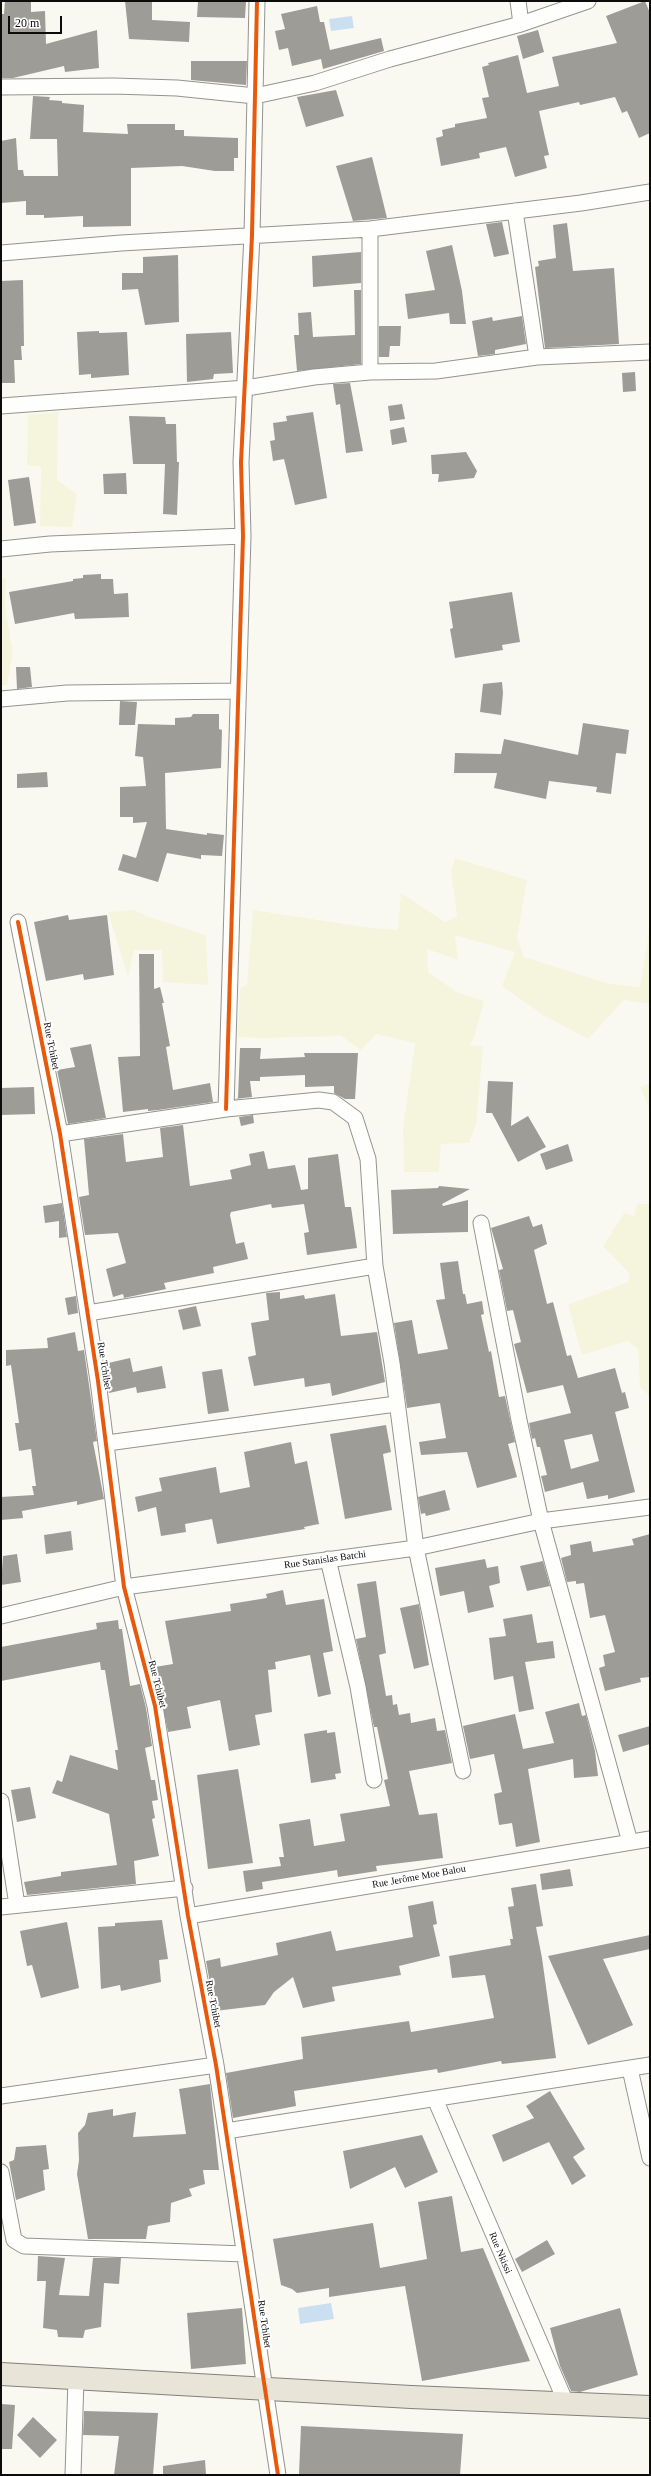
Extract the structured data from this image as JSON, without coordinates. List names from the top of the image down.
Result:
{
  "streets": {
    "street": [
      "Rue Tchibet",
      "Rue Stanislas Batchi",
      "Rue Jerôme Moe Balou",
      "Rue Nkissi"
    ]
  },
  "crossings": [
    ["Rue Tchibet", "Rue Stanislas Batchi"],
    ["Rue Tchibet", "Rue Jerôme Moe Balou"]
  ],
  "scale_bar": "20 m"
}
